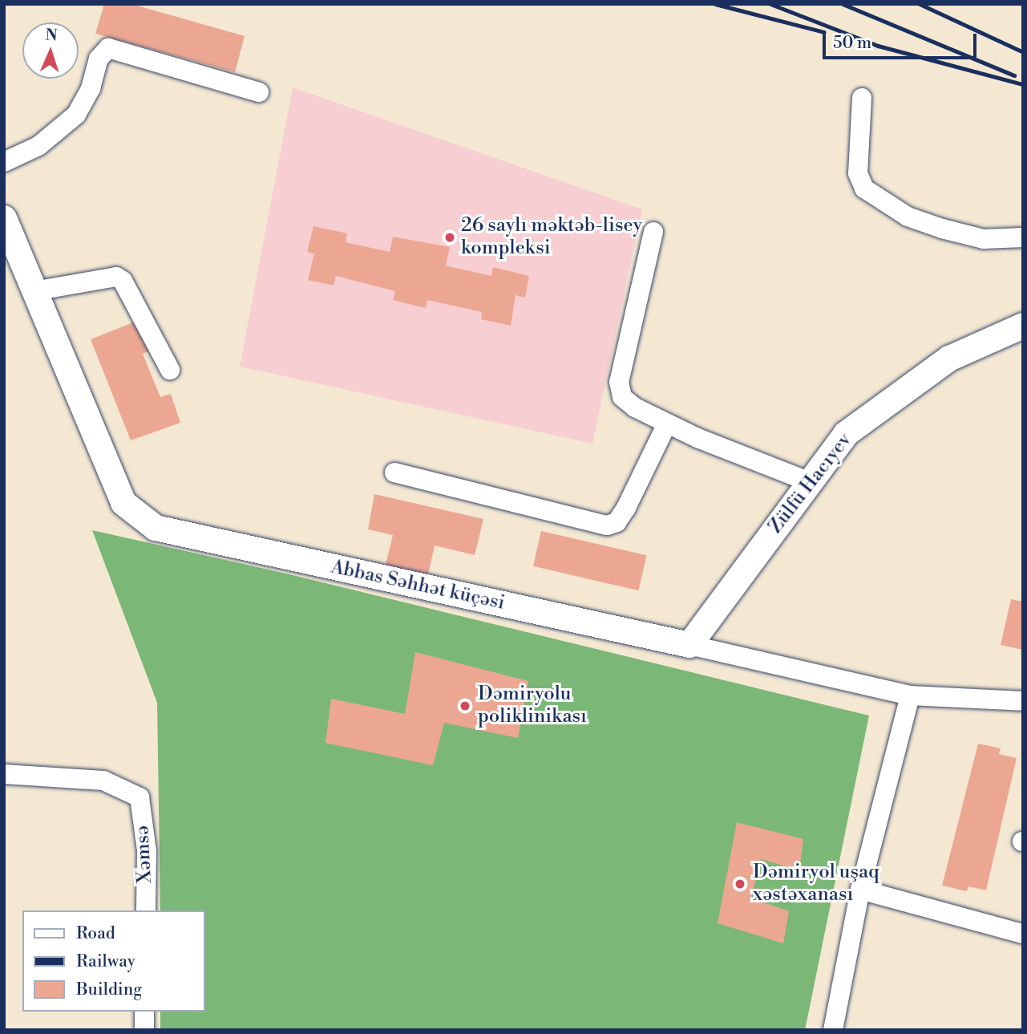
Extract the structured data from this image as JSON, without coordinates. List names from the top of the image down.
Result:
{
  "streets": {
    "main road": ["Zülfü Hacıyev", "Abbas Səhhət küçəsi"],
    "street": ["Xəmsə"]
  },
  "crossings": [
    ["Zülfü Hacıyev", "Abbas Səhhət küçəsi"]
  ],
  "places": ["26 saylı məktəb-lisey kompleksi", "Dəmiryolu poliklinikası", "Dəmiryol uşaq xəstəxanası"],
  "legend": ["Road", "Railway", "Building"],
  "scale_bar": "50 m",
  "north": "top"
}
